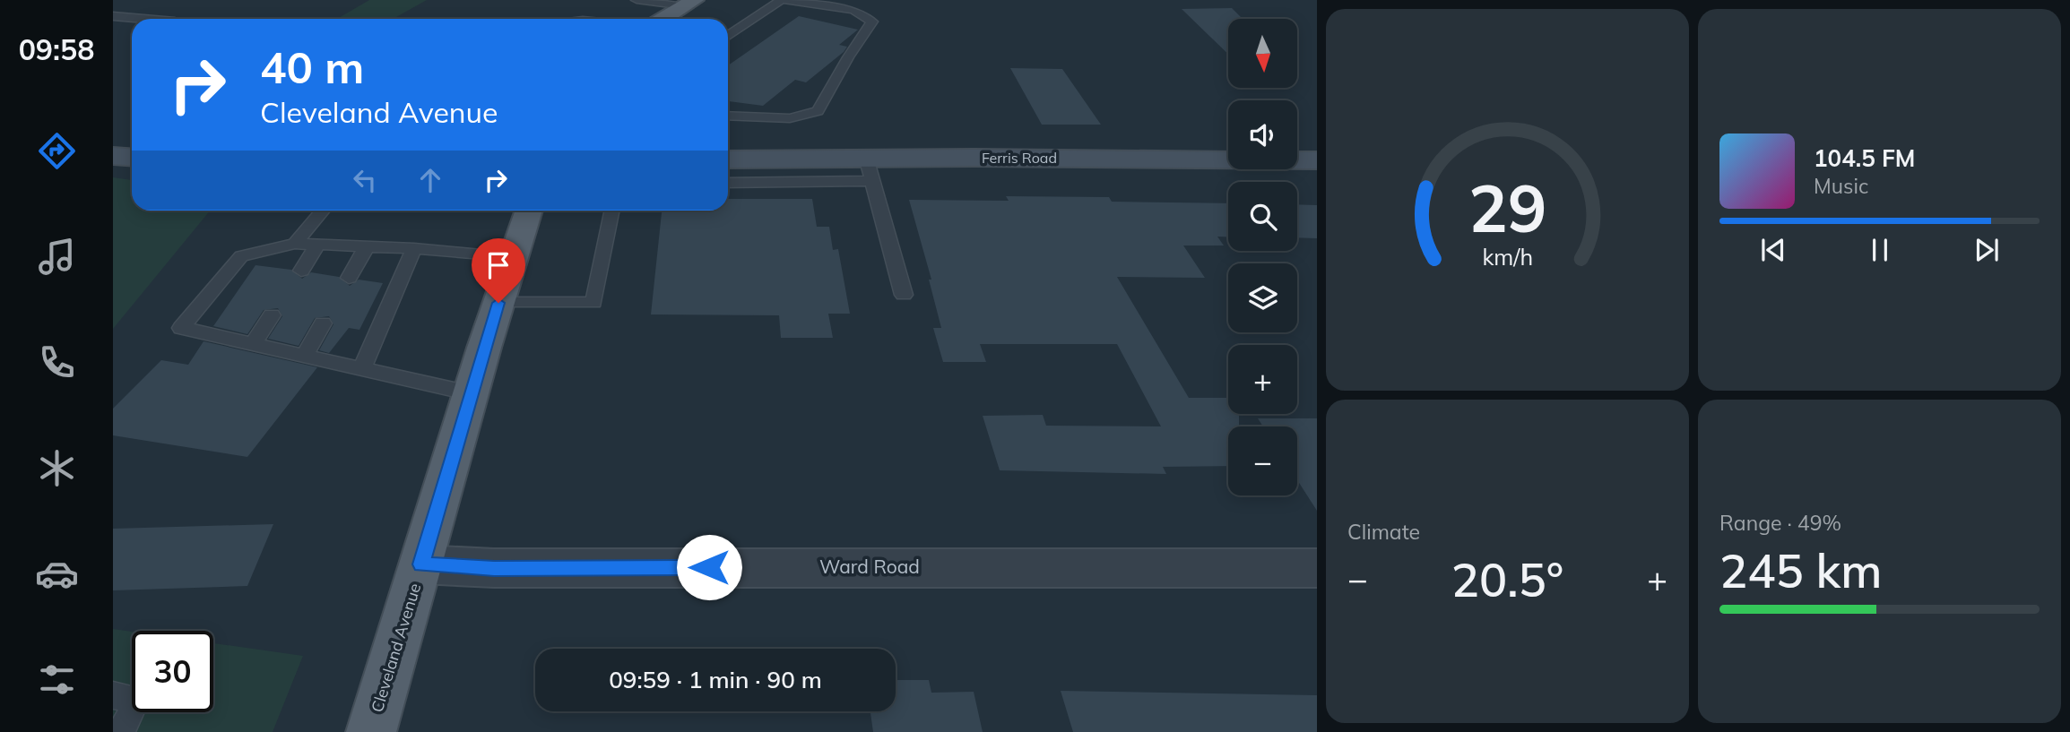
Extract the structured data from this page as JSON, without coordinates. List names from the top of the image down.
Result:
{
  "streets": {
    "main road": ["Ferris Road", "Cleveland Avenue"],
    "street": ["Ward Road"]
  },
  "crossings": [
    ["Ward Road", "Cleveland Avenue"]
  ],
  "north": "bottom",
  "page": {
    "tabs": "09:58",
    "map_buttons": ["+", "−"],
    "turn": ["40 m", "Cleveland Avenue"],
    "song": ["104.5 FM", "Music"],
    "tile": [
      "Climate",
      ["Range · 49%", "245 km"]
    ],
    "heat": ["−", "20.5°", "+"],
    "limit": "30",
    "trip": "09:59 · 1 min · 90 m",
    "gauge": ["29", "km/h"]
  }
}
